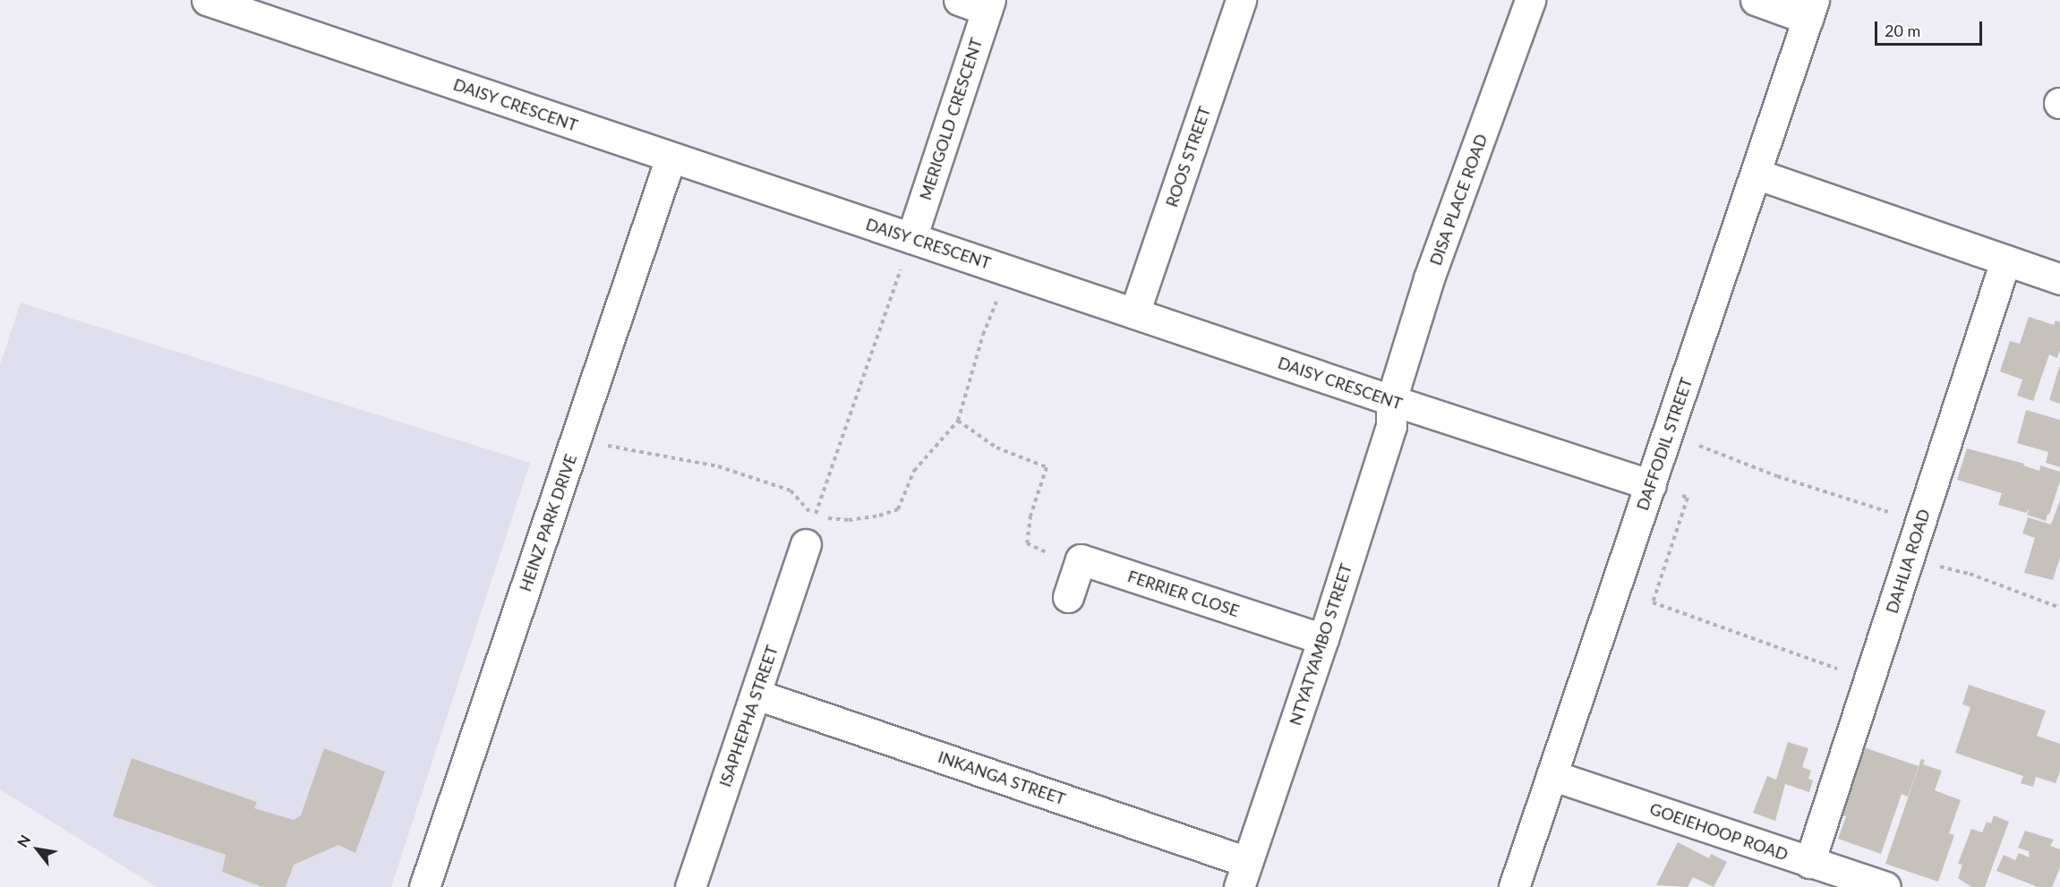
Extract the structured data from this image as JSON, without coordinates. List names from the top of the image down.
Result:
{
  "streets": {
    "street": [
      "DAISY CRESCENT",
      "MERIGOLD CRESCENT",
      "ROOS STREET",
      "DISA PLACE ROAD",
      "DAFFODIL STREET",
      "HEINZ PARK DRIVE",
      "DAHLIA ROAD",
      "FERRIER CLOSE",
      "NTYATYAMBO STREET",
      "ISAPHEPHA STREET",
      "INKANGA STREET",
      "GOEIEHOOP ROAD"
    ]
  },
  "crossings": [
    ["DAISY CRESCENT", "MERIGOLD CRESCENT"],
    ["DAISY CRESCENT", "ROOS STREET"],
    ["DAISY CRESCENT", "DISA PLACE ROAD"],
    ["DAISY CRESCENT", "DAFFODIL STREET"],
    ["DAISY CRESCENT", "HEINZ PARK DRIVE"],
    ["DAISY CRESCENT", "NTYATYAMBO STREET"],
    ["DISA PLACE ROAD", "NTYATYAMBO STREET"],
    ["DAFFODIL STREET", "GOEIEHOOP ROAD"],
    ["DAHLIA ROAD", "GOEIEHOOP ROAD"],
    ["FERRIER CLOSE", "NTYATYAMBO STREET"],
    ["NTYATYAMBO STREET", "INKANGA STREET"],
    ["ISAPHEPHA STREET", "INKANGA STREET"]
  ],
  "scale_bar": "20 m",
  "north": "top left"
}
